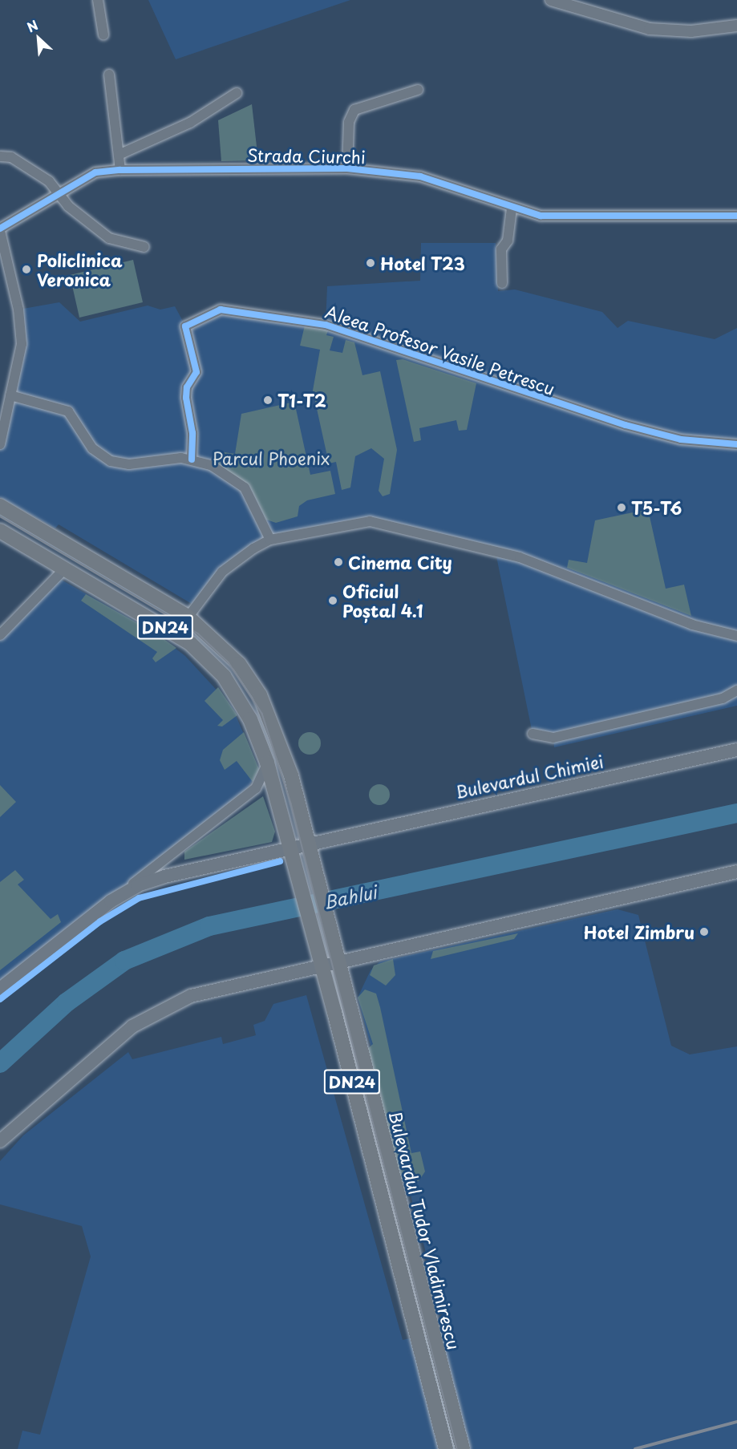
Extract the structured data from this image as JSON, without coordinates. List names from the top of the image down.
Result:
{
  "streets": {
    "main road": ["DN24", "Bulevardul Chimiei", "Bulevardul Tudor Vladimirescu"],
    "street": ["Strada Ciurchi", "Aleea Profesor Vasile Petrescu"]
  },
  "crossings": [
    ["Bulevardul Chimiei", "Bulevardul Tudor Vladimirescu"]
  ],
  "water": ["Bahlui"],
  "parks": ["Parcul Phoenix"],
  "places": [
    "Hotel T23",
    "Policlinica Veronica",
    "T1-T2",
    "T5-T6",
    "Cinema City",
    "Oficiul Poștal 4.1",
    "Hotel Zimbru"
  ],
  "north": "top left"
}
